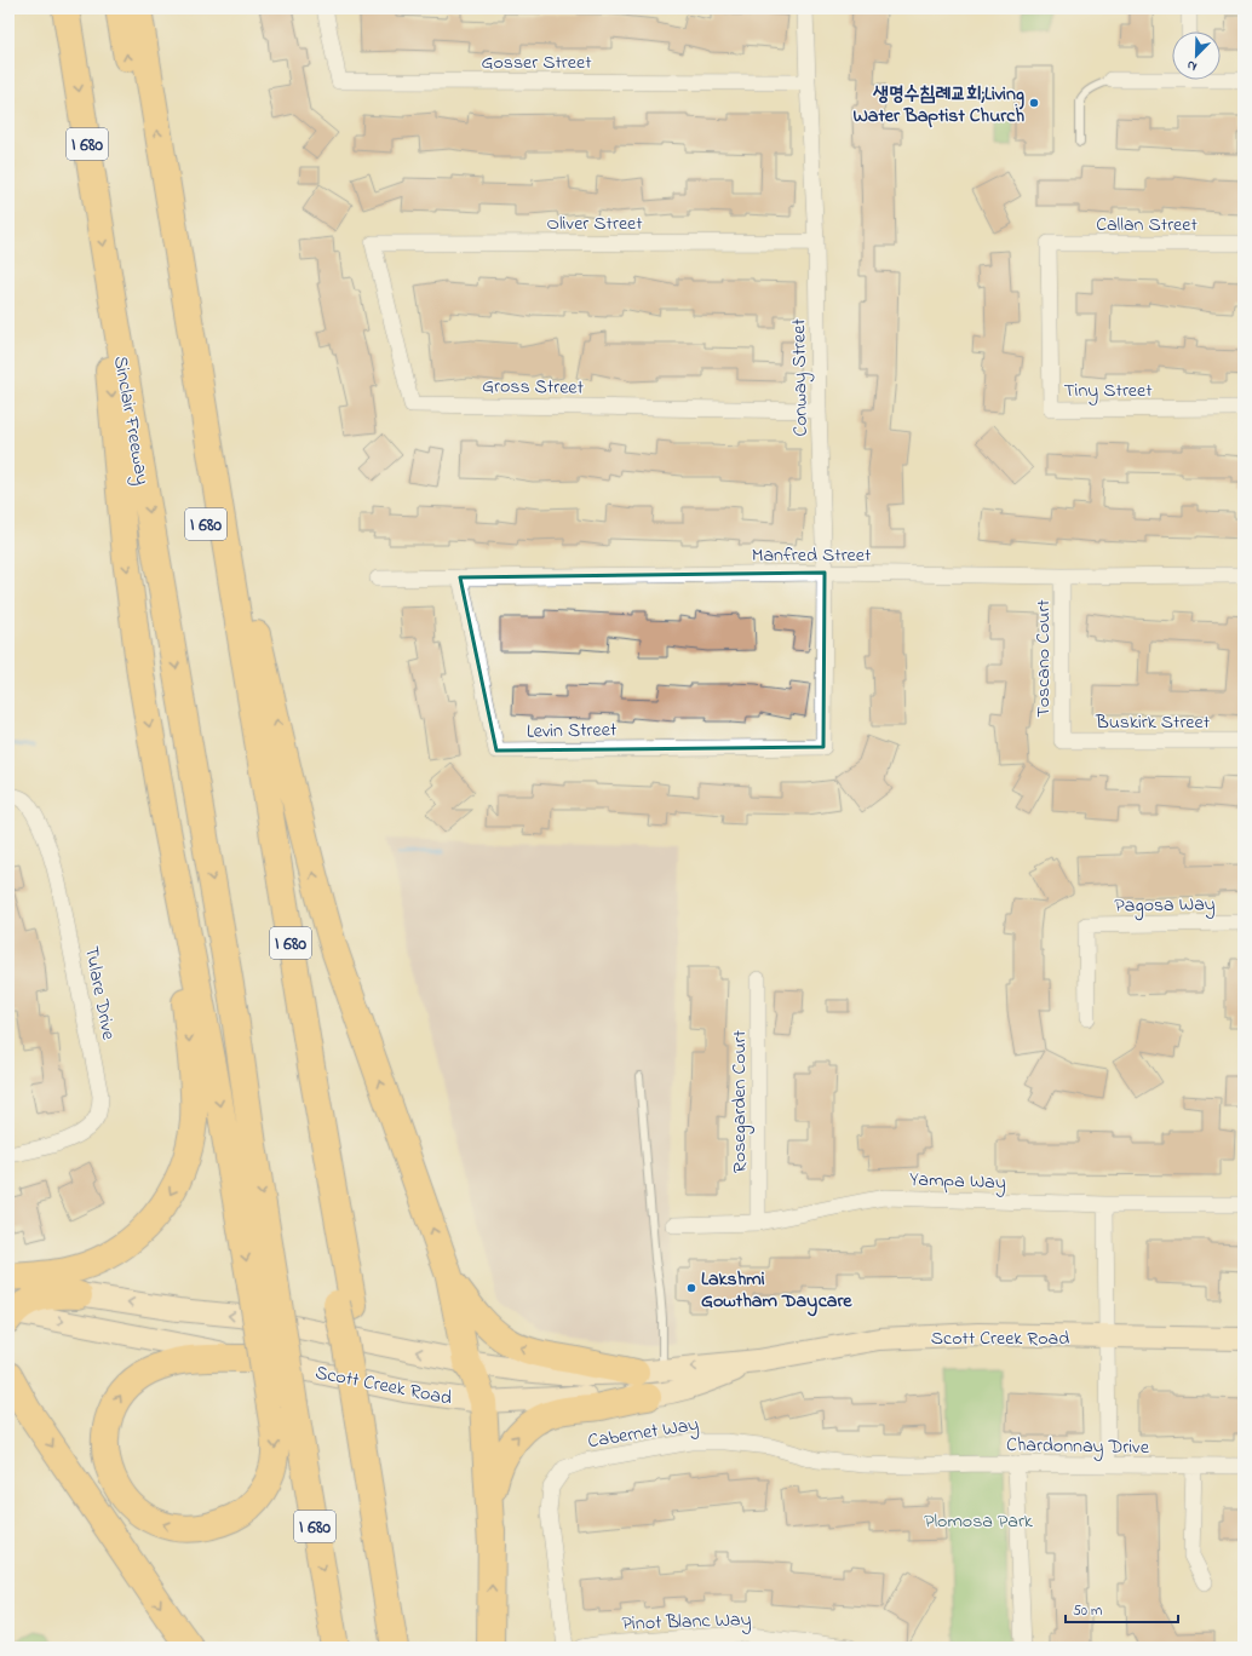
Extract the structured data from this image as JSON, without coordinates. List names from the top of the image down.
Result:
{
  "streets": {
    "highway": ["I 680", "Sinclair Freeway"],
    "main road": ["Scott Creek Road"],
    "street": [
      "Gosser Street",
      "Oliver Street",
      "Callan Street",
      "Conway Street",
      "Gross Street",
      "Tiny Street",
      "Manfred Street",
      "Toscano Court",
      "Buskirk Street",
      "Levin Street",
      "Pagosa Way",
      "Tulare Drive",
      "Rosegarden Court",
      "Yampa Way",
      "Cabernet Way",
      "Chardonnay Drive",
      "Pinot Blanc Way"
    ]
  },
  "crossings": [
    ["Gosser Street", "Conway Street"],
    ["Oliver Street", "Conway Street"],
    ["Oliver Street", "Gross Street"],
    ["Callan Street", "Tiny Street"],
    ["Conway Street", "Gross Street"],
    ["Conway Street", "Manfred Street"],
    ["Conway Street", "Levin Street"],
    ["Manfred Street", "Toscano Court"],
    ["Manfred Street", "Levin Street"],
    ["Toscano Court", "Buskirk Street"],
    ["Rosegarden Court", "Yampa Way"],
    ["Cabernet Way", "Chardonnay Drive"]
  ],
  "parks": ["Plomosa Park"],
  "places": ["생명수침례교회;Living Water Baptist Church", "Lakshmi Gowtham Daycare"],
  "scale_bar": "50 m",
  "north": "bottom left"
}
